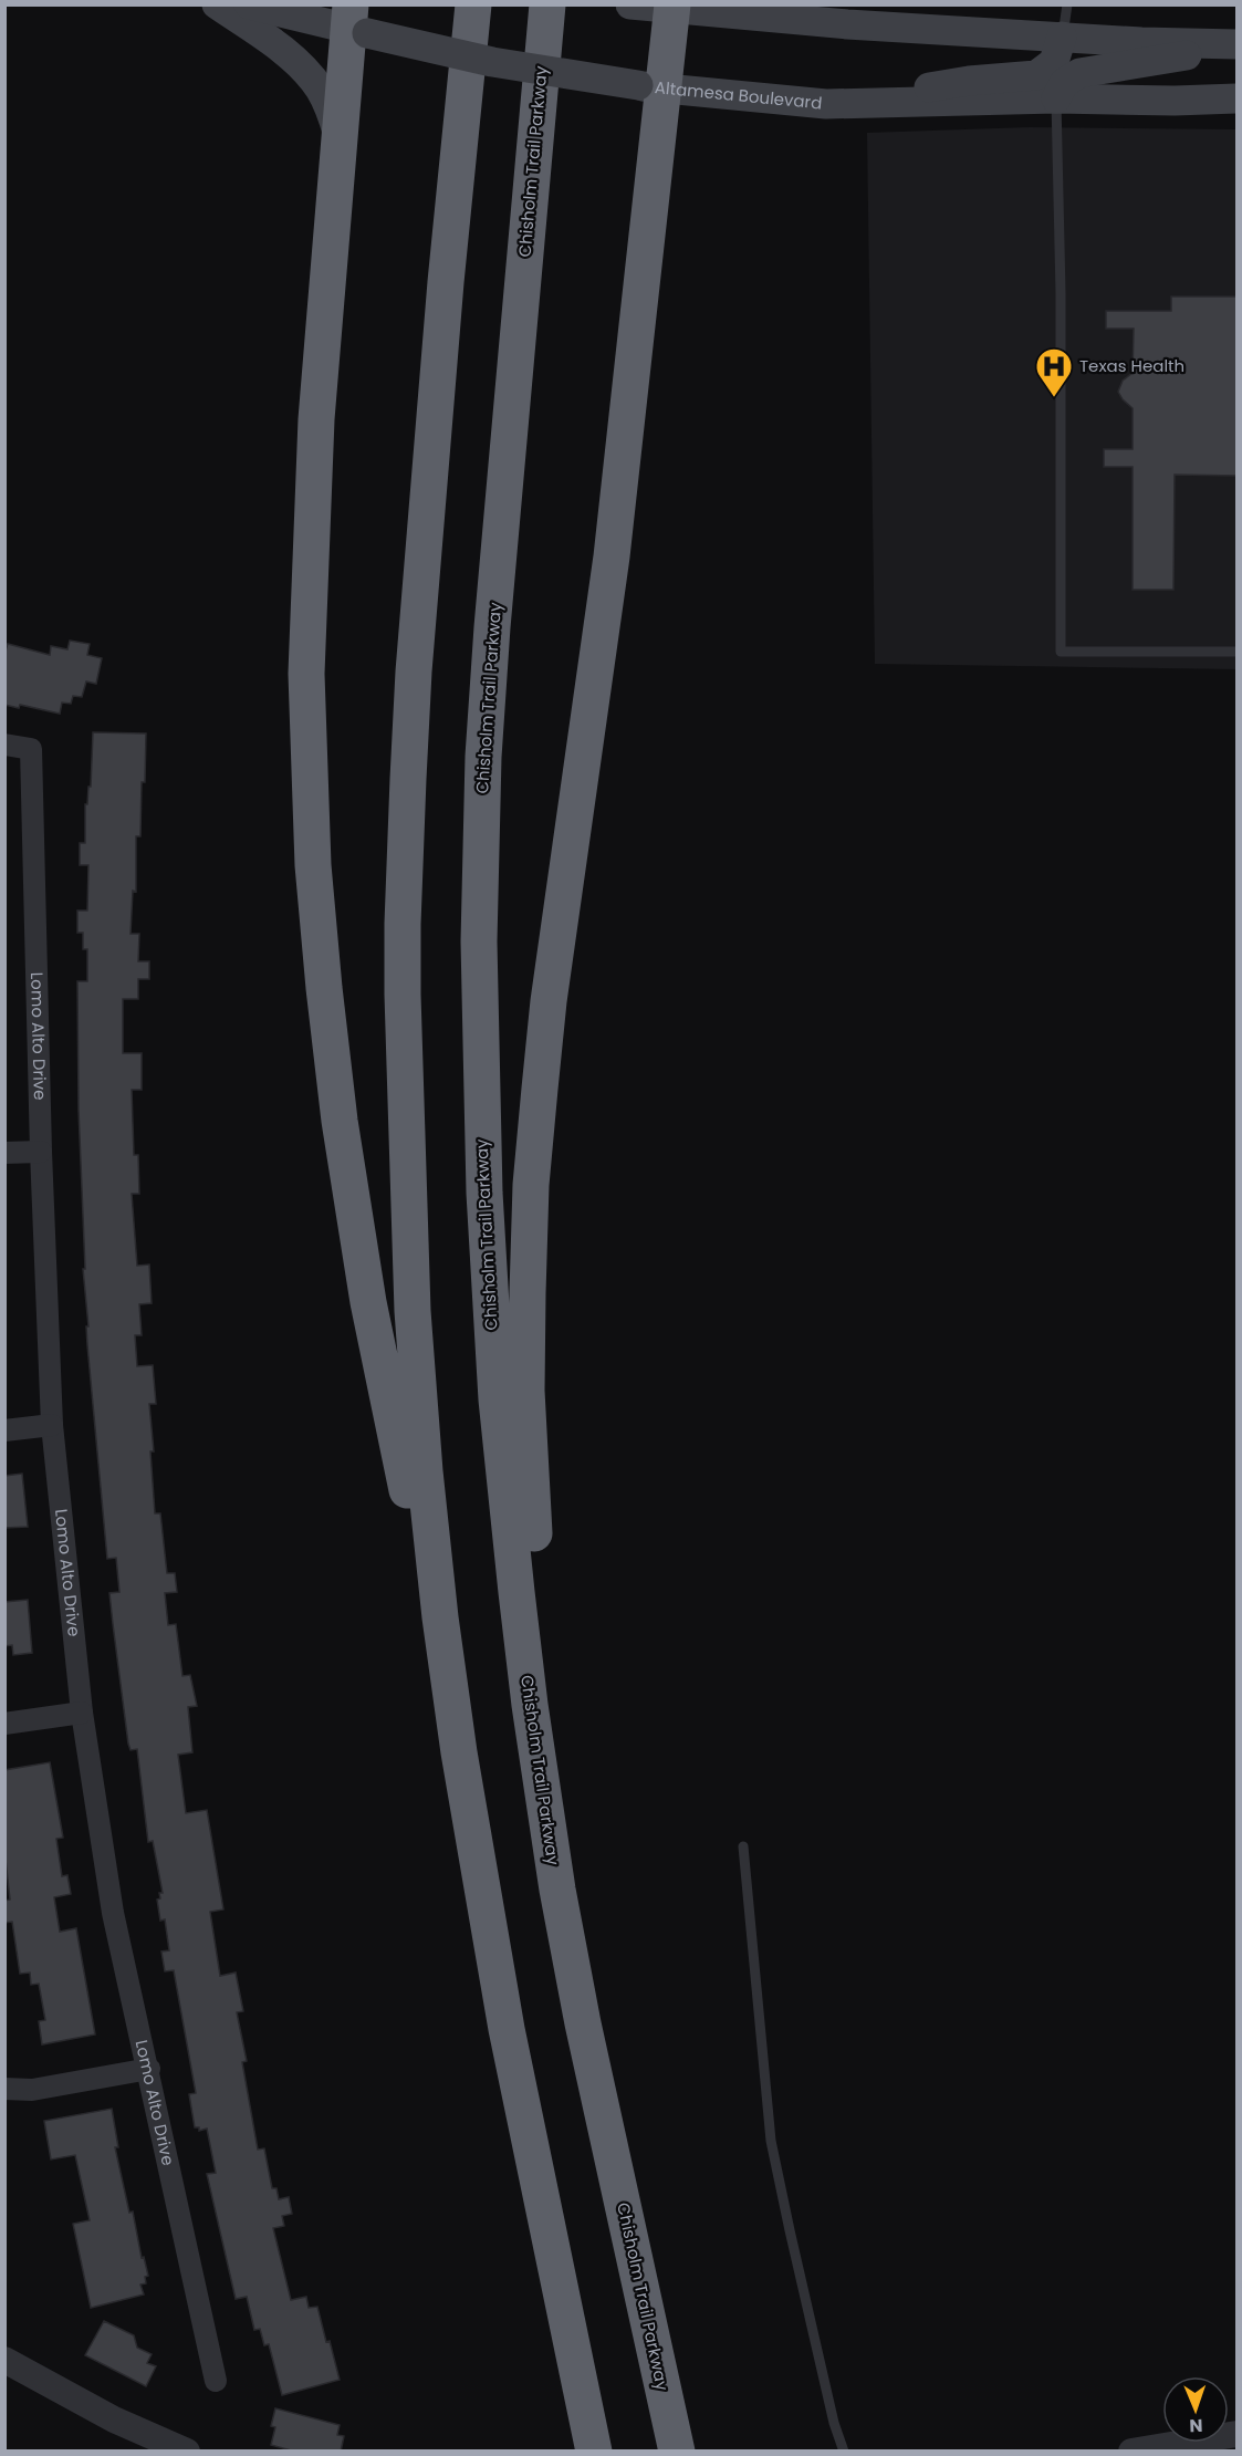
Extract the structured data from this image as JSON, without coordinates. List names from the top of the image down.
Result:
{
  "streets": {
    "highway": ["Chisholm Trail Parkway"],
    "main road": ["Altamesa Boulevard"],
    "street": ["Lomo Alto Drive"]
  },
  "places": {
    "hospital": ["Texas Health"]
  },
  "north": "bottom"
}
